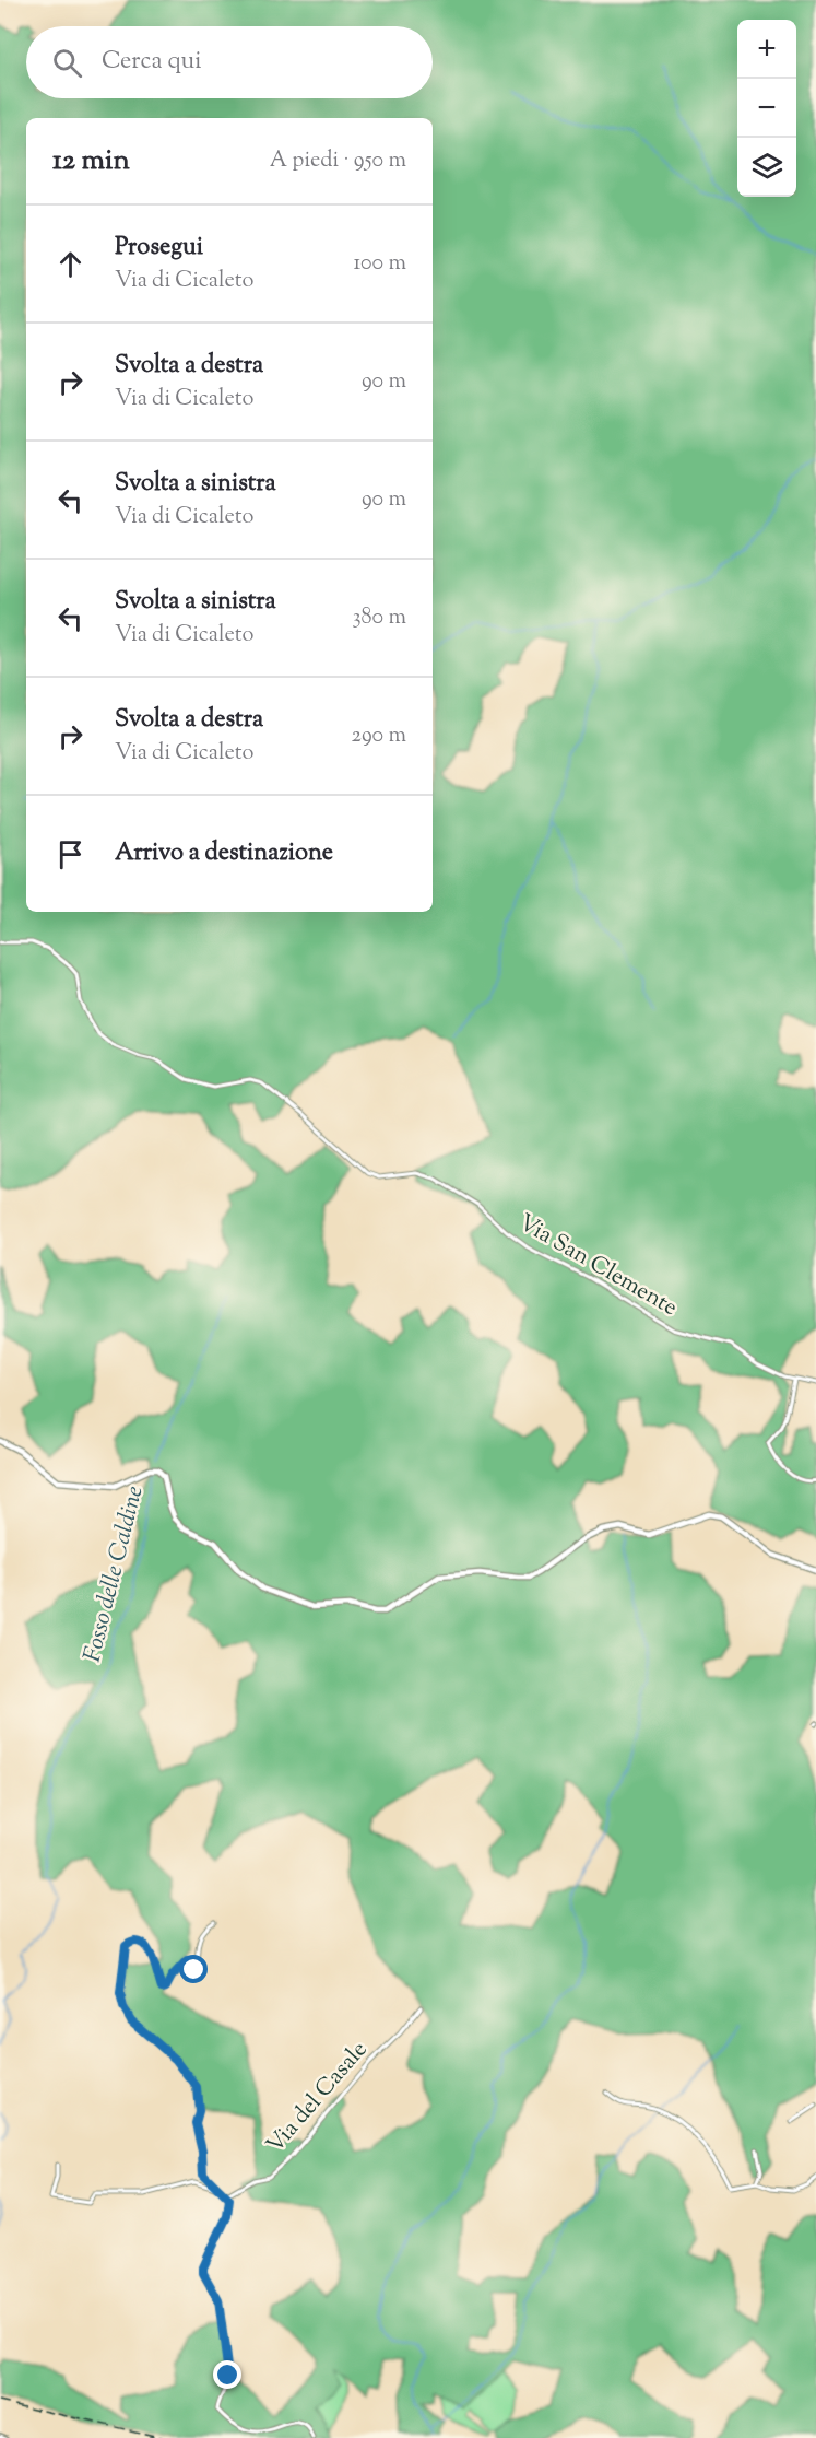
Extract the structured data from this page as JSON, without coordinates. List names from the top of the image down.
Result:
{
  "streets": {
    "street": ["Via San Clemente", "Via del Casale"]
  },
  "water": ["Fosso delle Caldine"],
  "page": {
    "map_buttons": ["+", "−"],
    "search": "Cerca qui",
    "heading": ["12 min", "A piedi · 950 m"],
    "list": [
      ["Prosegui", "Via di Cicaleto", "100 m"],
      ["Svolta a destra", "Via di Cicaleto", "90 m"],
      ["Svolta a sinistra", "Via di Cicaleto", "90 m"],
      ["Svolta a sinistra", "Via di Cicaleto", "380 m"],
      ["Svolta a destra", "Via di Cicaleto", "290 m"],
      "Arrivo a destinazione"
    ]
  }
}
